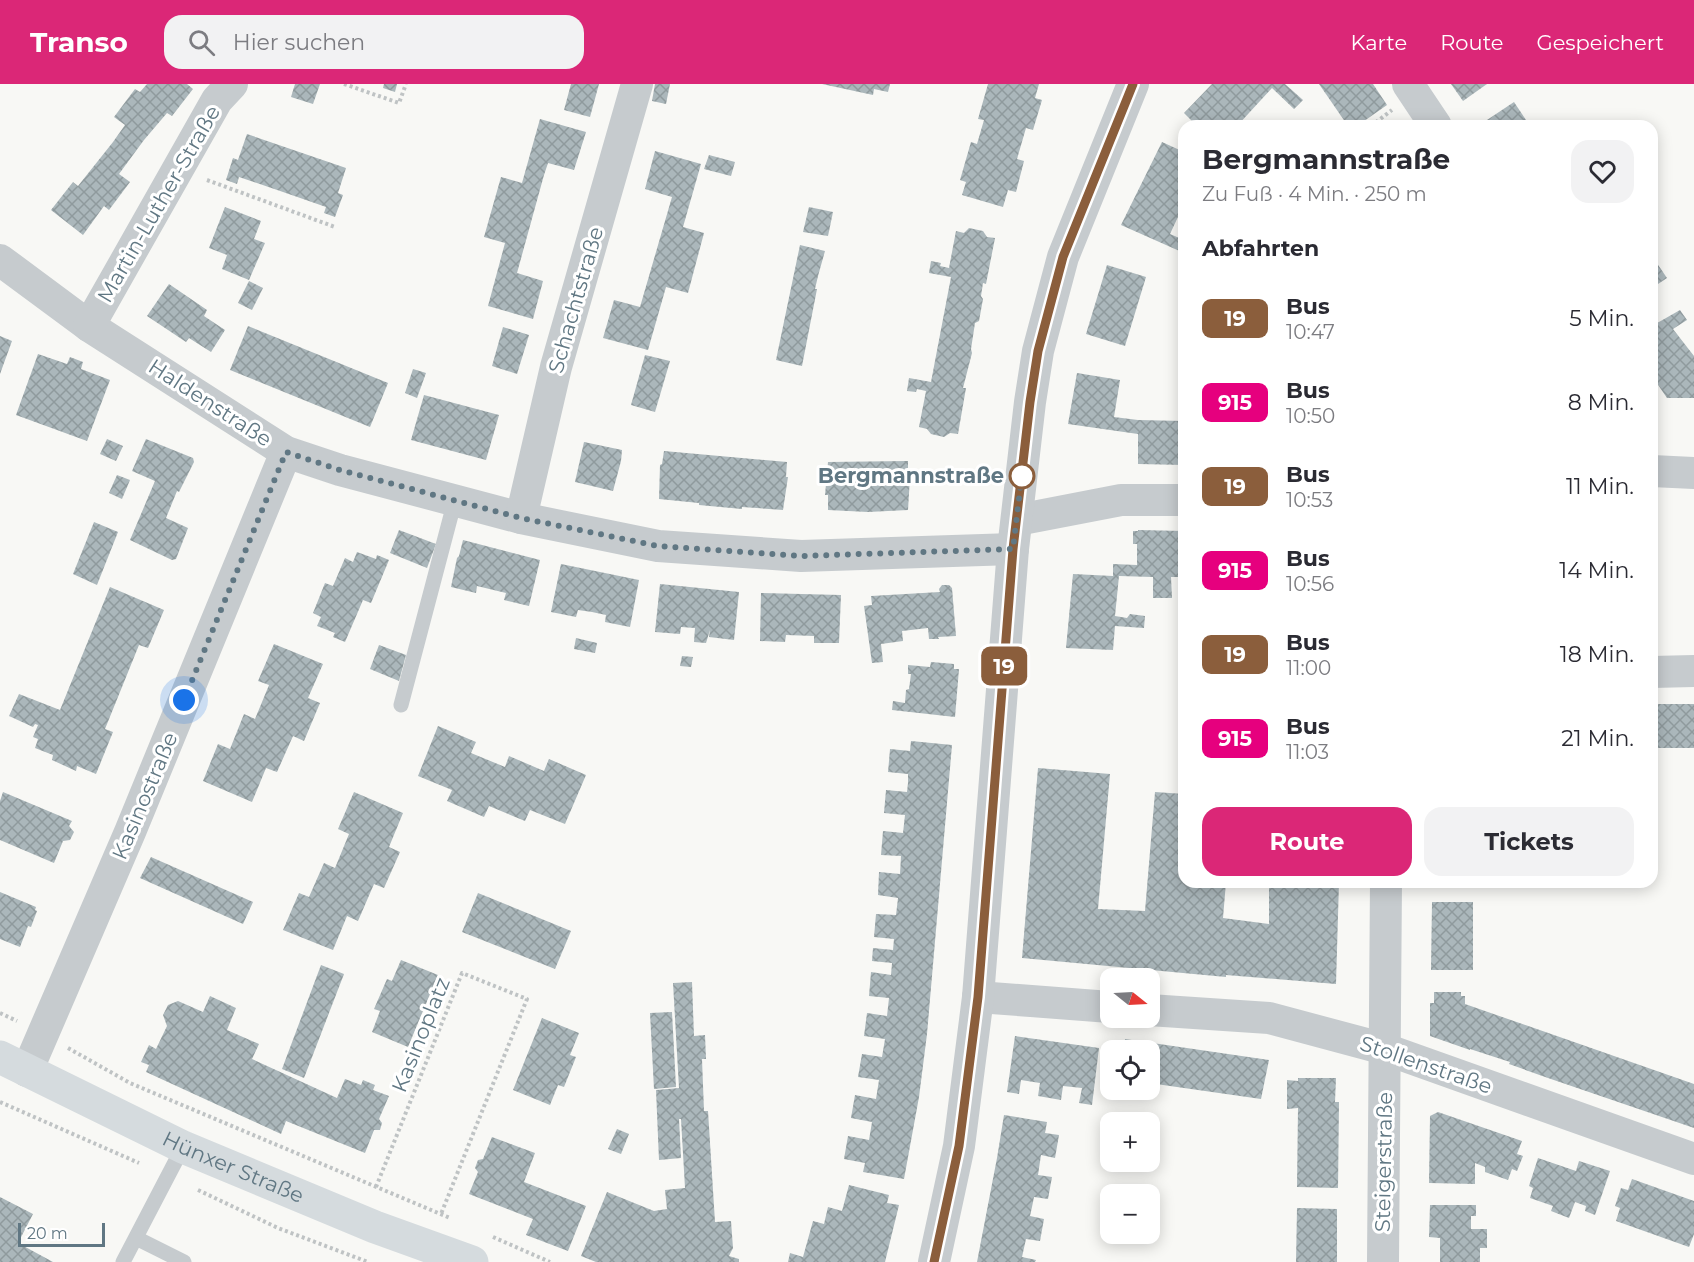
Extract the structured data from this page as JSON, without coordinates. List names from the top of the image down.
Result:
{
  "streets": {
    "main road": ["Hünxer Straße"],
    "street": [
      "Martin-Luther-Straße",
      "Schachtstraße",
      "Haldenstraße",
      "Kasinostraße",
      "Stollenstraße",
      "Steigerstraße"
    ],
    "path": ["Kasinoplatz"]
  },
  "crossings": [
    ["Martin-Luther-Straße", "Haldenstraße"],
    ["Schachtstraße", "Haldenstraße"],
    ["Haldenstraße", "Kasinostraße"],
    ["Kasinostraße", "Hünxer Straße"],
    ["Stollenstraße", "Steigerstraße"]
  ],
  "places": ["Bergmannstraße"],
  "lines": ["bus line 19"],
  "scale_bar": "20 m",
  "north": "right",
  "page": {
    "header": "Transo",
    "search": "Hier suchen",
    "nav": ["Karte", "Route", "Gespeichert"],
    "on_map": "19",
    "heading": [
      ["Bergmannstraße", "Zu Fuß · 4 Min. · 250 m"],
      "Abfahrten"
    ],
    "list": [
      {
        "mark": "19",
        "name": "Bus",
        "note": "10:47",
        "value": "5 Min."
      },
      {
        "mark": "915",
        "name": "Bus",
        "note": "10:50",
        "value": "8 Min."
      },
      {
        "mark": "19",
        "name": "Bus",
        "note": "10:53",
        "value": "11 Min."
      },
      {
        "mark": "915",
        "name": "Bus",
        "note": "10:56",
        "value": "14 Min."
      },
      {
        "mark": "19",
        "name": "Bus",
        "note": "11:00",
        "value": "18 Min."
      },
      {
        "mark": "915",
        "name": "Bus",
        "note": "11:03",
        "value": "21 Min."
      }
    ],
    "buttons": ["Route", "Tickets"],
    "map_buttons": ["+", "−"],
    "scale": "20 m"
  }
}
